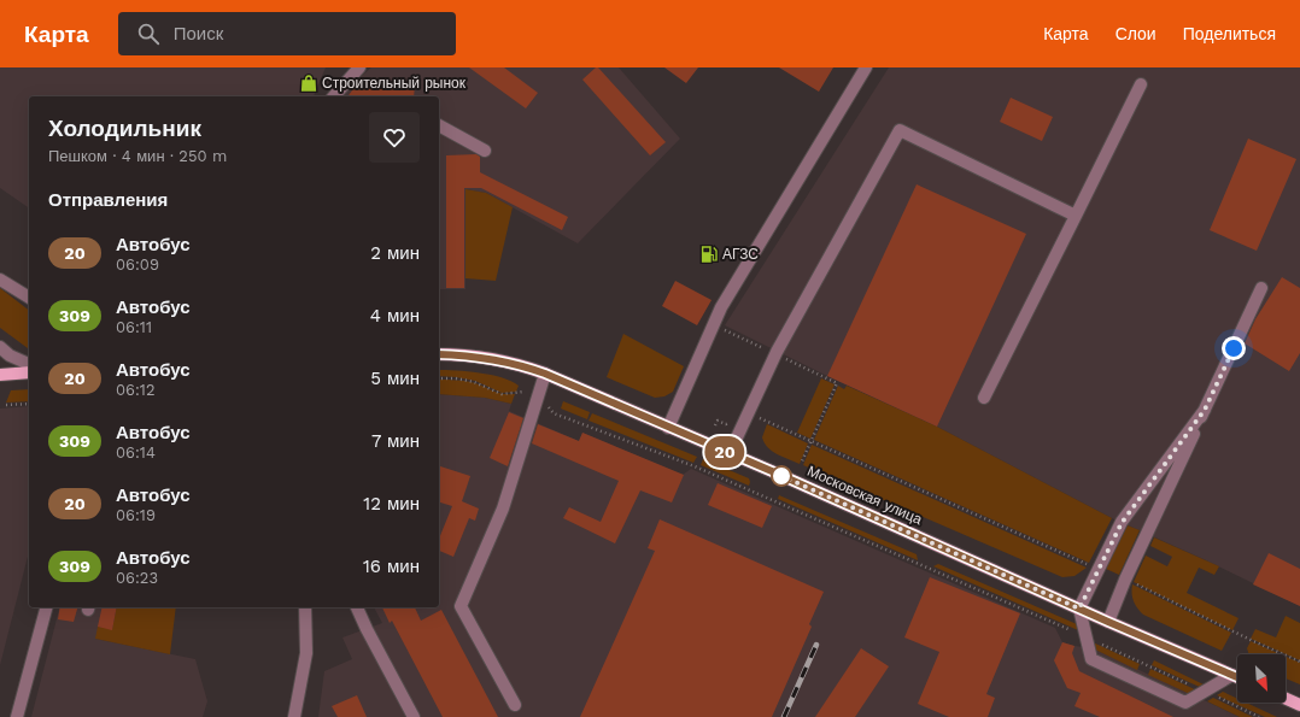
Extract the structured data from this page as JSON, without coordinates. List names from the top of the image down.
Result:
{
  "streets": {
    "main road": ["Московская улица"]
  },
  "places": {
    "shop": ["Строительный рынок"],
    "fuel station": ["АГЗС"]
  },
  "lines": ["bus line 20"],
  "north": "bottom right",
  "page": {
    "header": "Карта",
    "search": "Поиск",
    "nav": ["Карта", "Слои", "Поделиться"],
    "on_map": "20",
    "heading": [
      ["Холодильник", "Пешком · 4 мин · 250 m"],
      "Отправления"
    ],
    "list": [
      {
        "mark": "20",
        "name": "Автобус",
        "note": "06:09",
        "value": "2 мин"
      },
      {
        "mark": "309",
        "name": "Автобус",
        "note": "06:11",
        "value": "4 мин"
      },
      {
        "mark": "20",
        "name": "Автобус",
        "note": "06:12",
        "value": "5 мин"
      },
      {
        "mark": "309",
        "name": "Автобус",
        "note": "06:14",
        "value": "7 мин"
      },
      {
        "mark": "20",
        "name": "Автобус",
        "note": "06:19",
        "value": "12 мин"
      },
      {
        "mark": "309",
        "name": "Автобус",
        "note": "06:23",
        "value": "16 мин"
      }
    ]
  }
}
